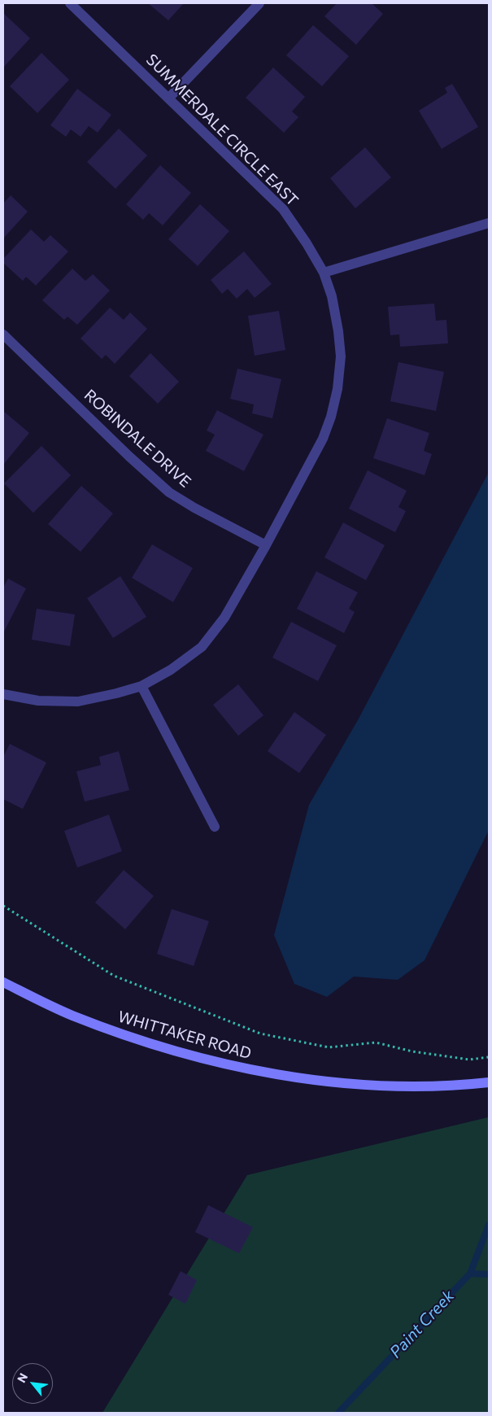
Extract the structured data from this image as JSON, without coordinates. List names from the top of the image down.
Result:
{
  "streets": {
    "main road": ["WHITTAKER ROAD"],
    "street": ["SUMMERDALE CIRCLE EAST", "ROBINDALE DRIVE"]
  },
  "crossings": [
    ["SUMMERDALE CIRCLE EAST", "ROBINDALE DRIVE"]
  ],
  "water": ["Paint Creek"],
  "north": "top left"
}
